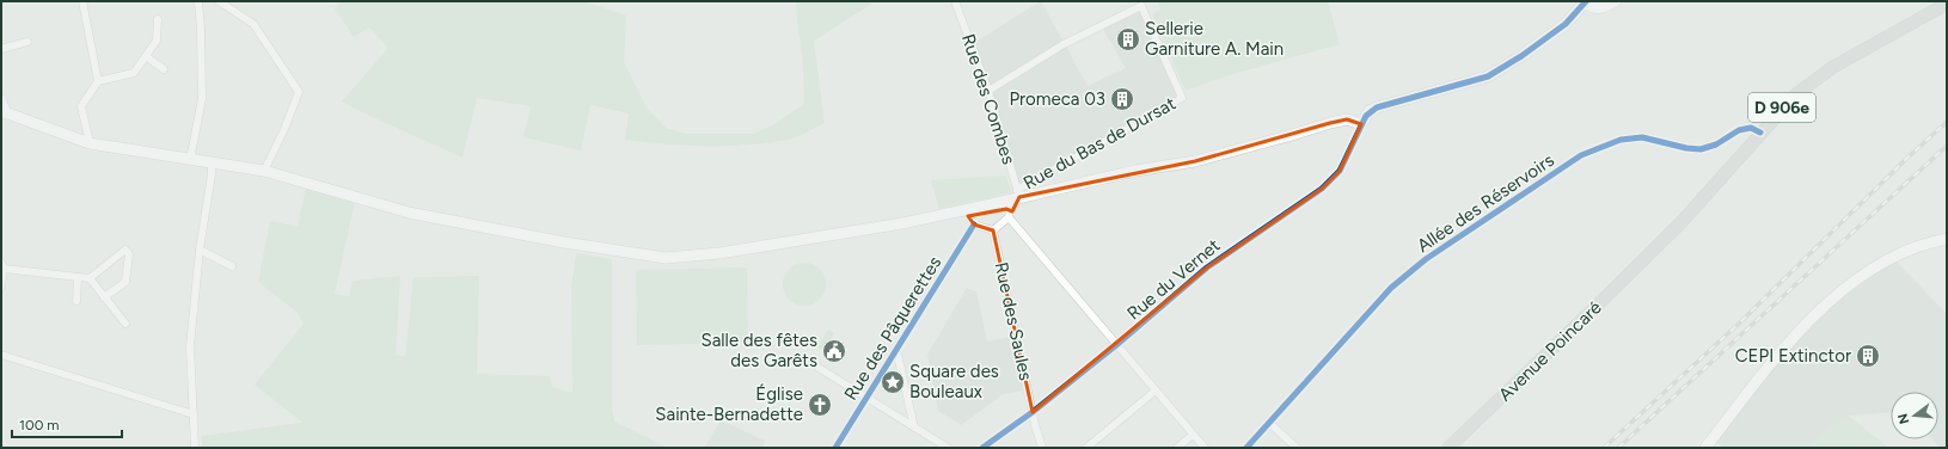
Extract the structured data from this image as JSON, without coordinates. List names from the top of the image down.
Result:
{
  "streets": {
    "main road": ["D 906e", "Avenue Poincaré"],
    "street": [
      "Rue des Combes",
      "Rue du Bas de Dursat",
      "Allée des Réservoirs",
      "Rue du Vernet",
      "Rue des Saules",
      "Rue des Pâquerettes"
    ]
  },
  "crossings": [
    ["Rue des Combes", "Rue du Bas de Dursat"],
    ["D 906e", "Allée des Réservoirs"],
    ["D 906e", "Avenue Poincaré"],
    ["Rue du Bas de Dursat", "Rue des Saules"],
    ["Allée des Réservoirs", "Avenue Poincaré"],
    ["Rue du Vernet", "Rue des Saules"]
  ],
  "places": {
    "building": ["Sellerie Garniture A. Main", "Promeca 03", "CEPI Extinctor"],
    "public building": ["Salle des fêtes des Garêts"],
    "place": ["Square des Bouleaux"],
    "church": ["Église Sainte-Bernadette"]
  },
  "scale_bar": "100 m",
  "north": "left"
}
